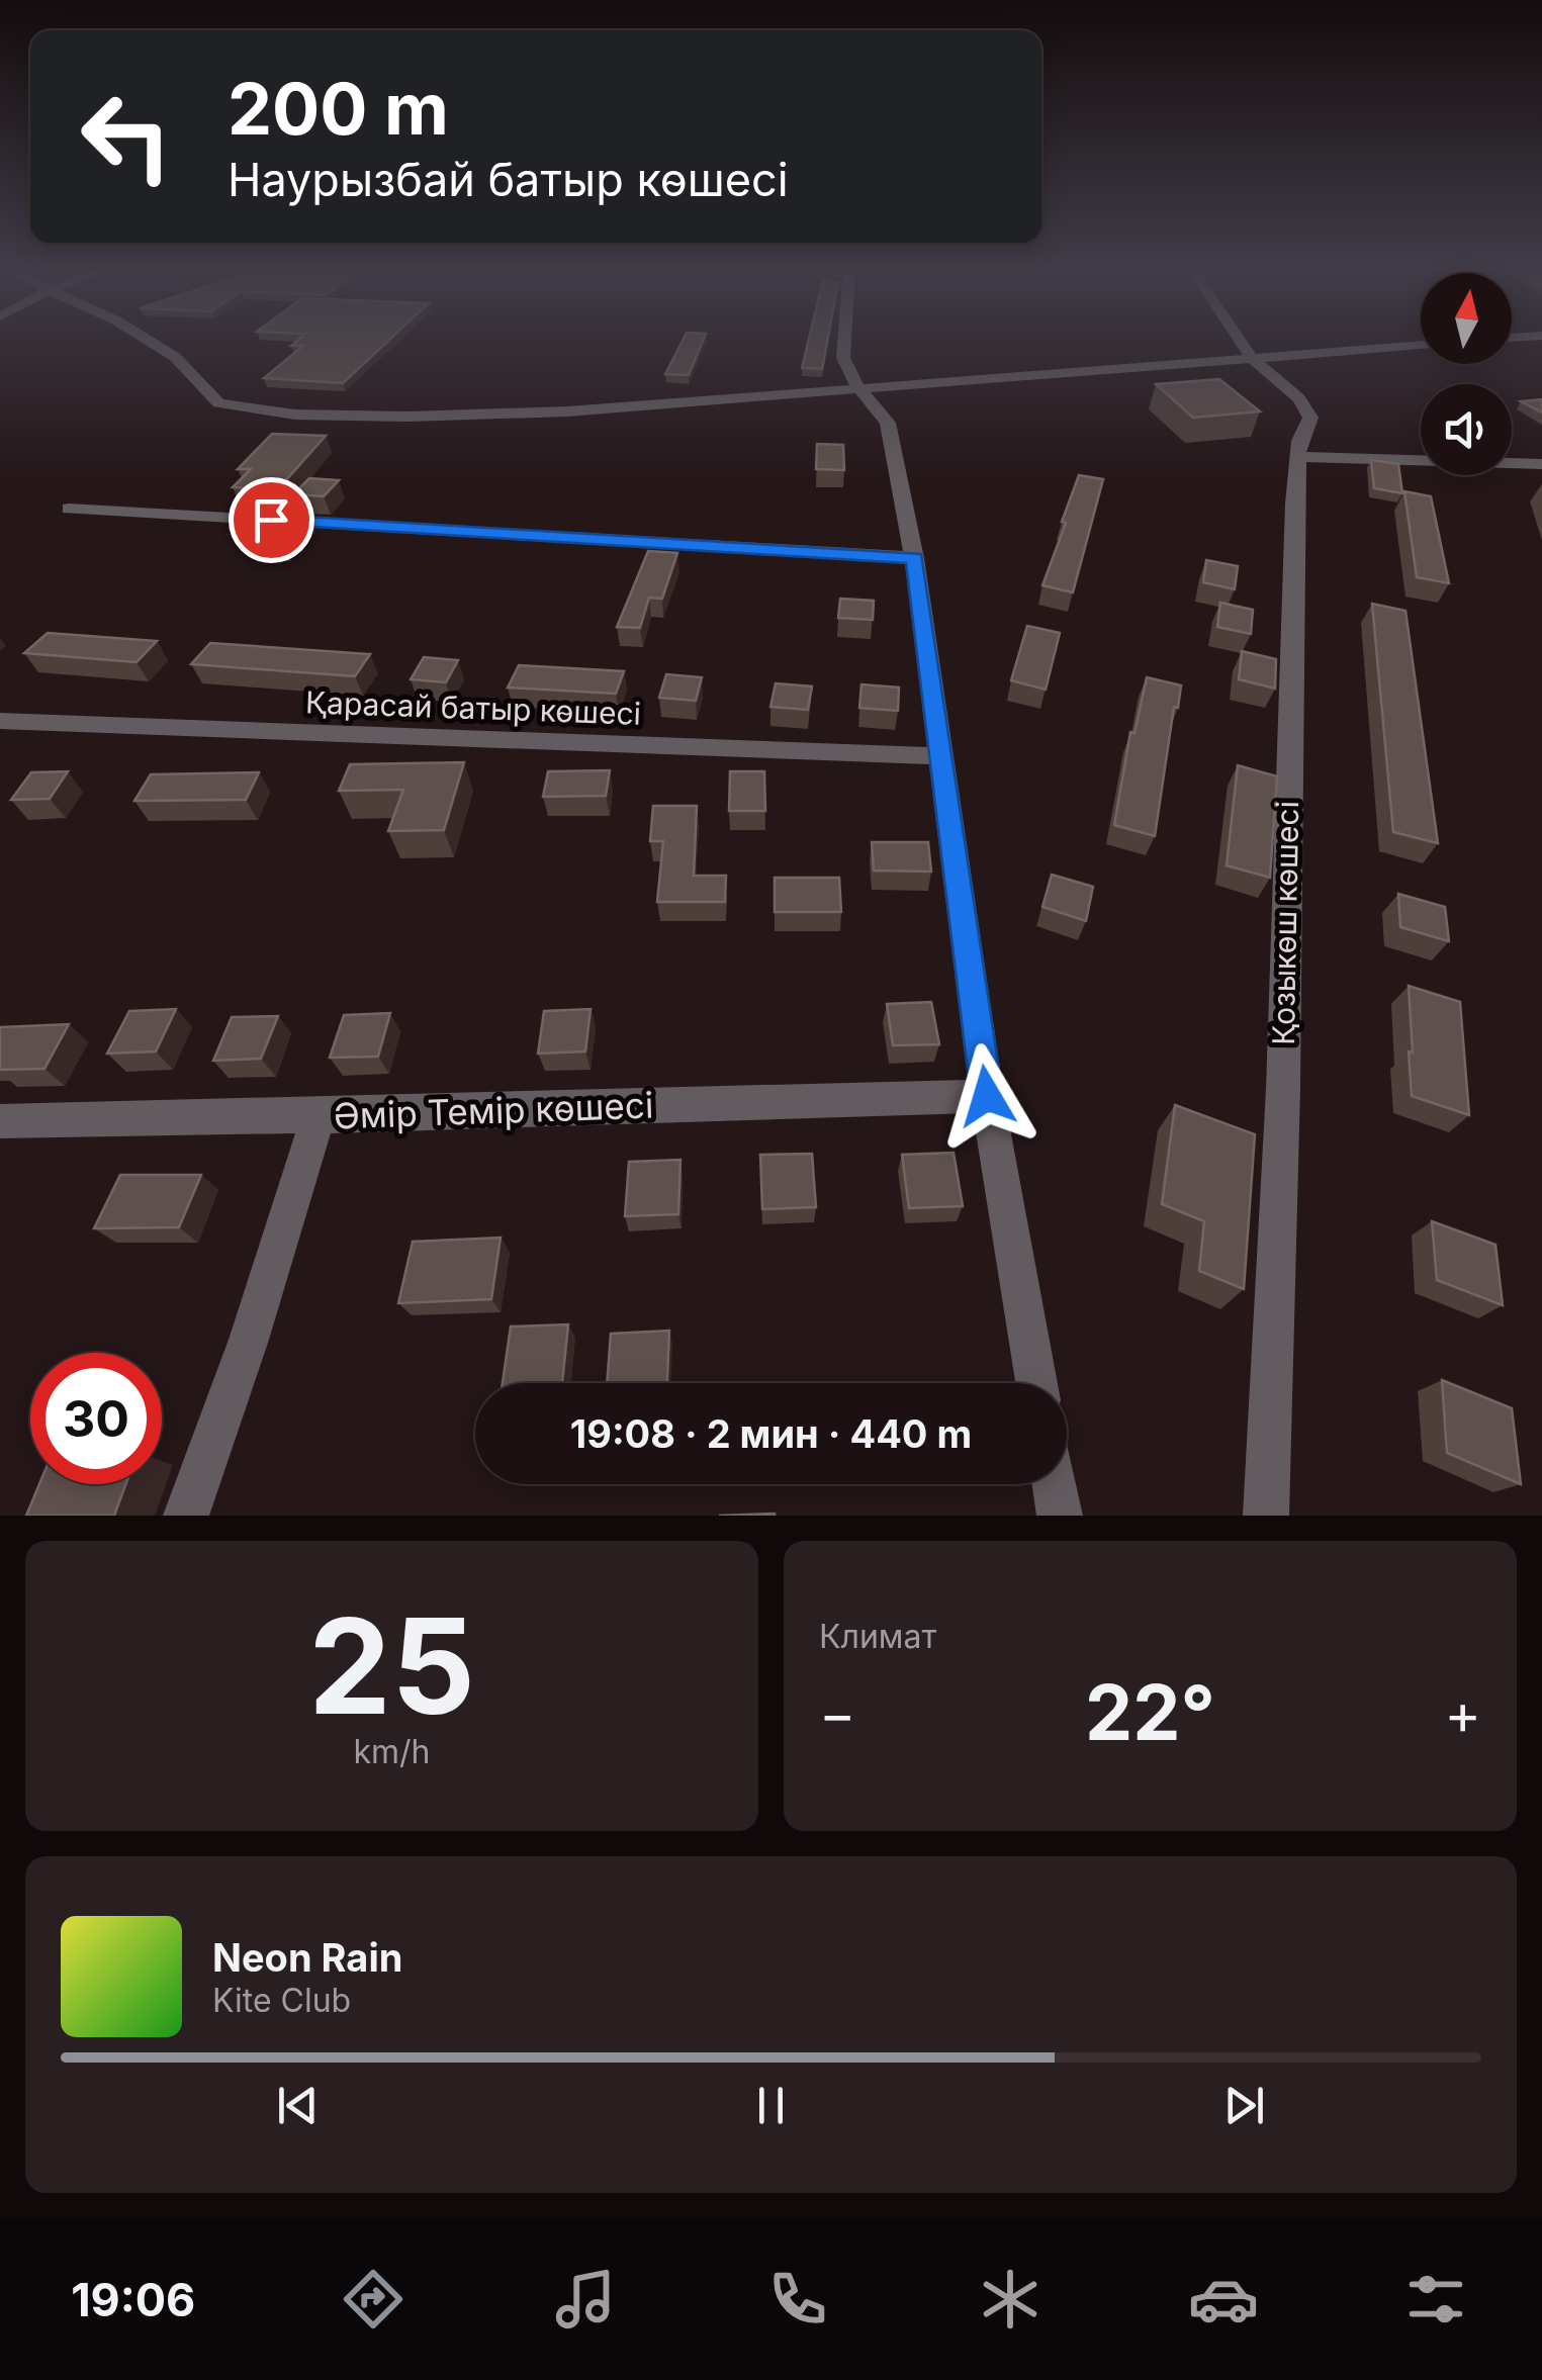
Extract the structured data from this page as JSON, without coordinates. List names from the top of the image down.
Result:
{
  "streets": {
    "street": ["Қарасай батыр көшесі", "Қозыкөш көшесі", "Әмір Темір көшесі"]
  },
  "north": "top",
  "page": {
    "turn": ["200 m", "Наурызбай батыр көшесі"],
    "limit": "30",
    "trip": "19:08 · 2 мин · 440 m",
    "tile": [
      ["25", "km/h"],
      "Климат"
    ],
    "heat": ["−", "22°", "+"],
    "song": ["Neon Rain", "Kite Club"],
    "tabs": "19:06"
  }
}
